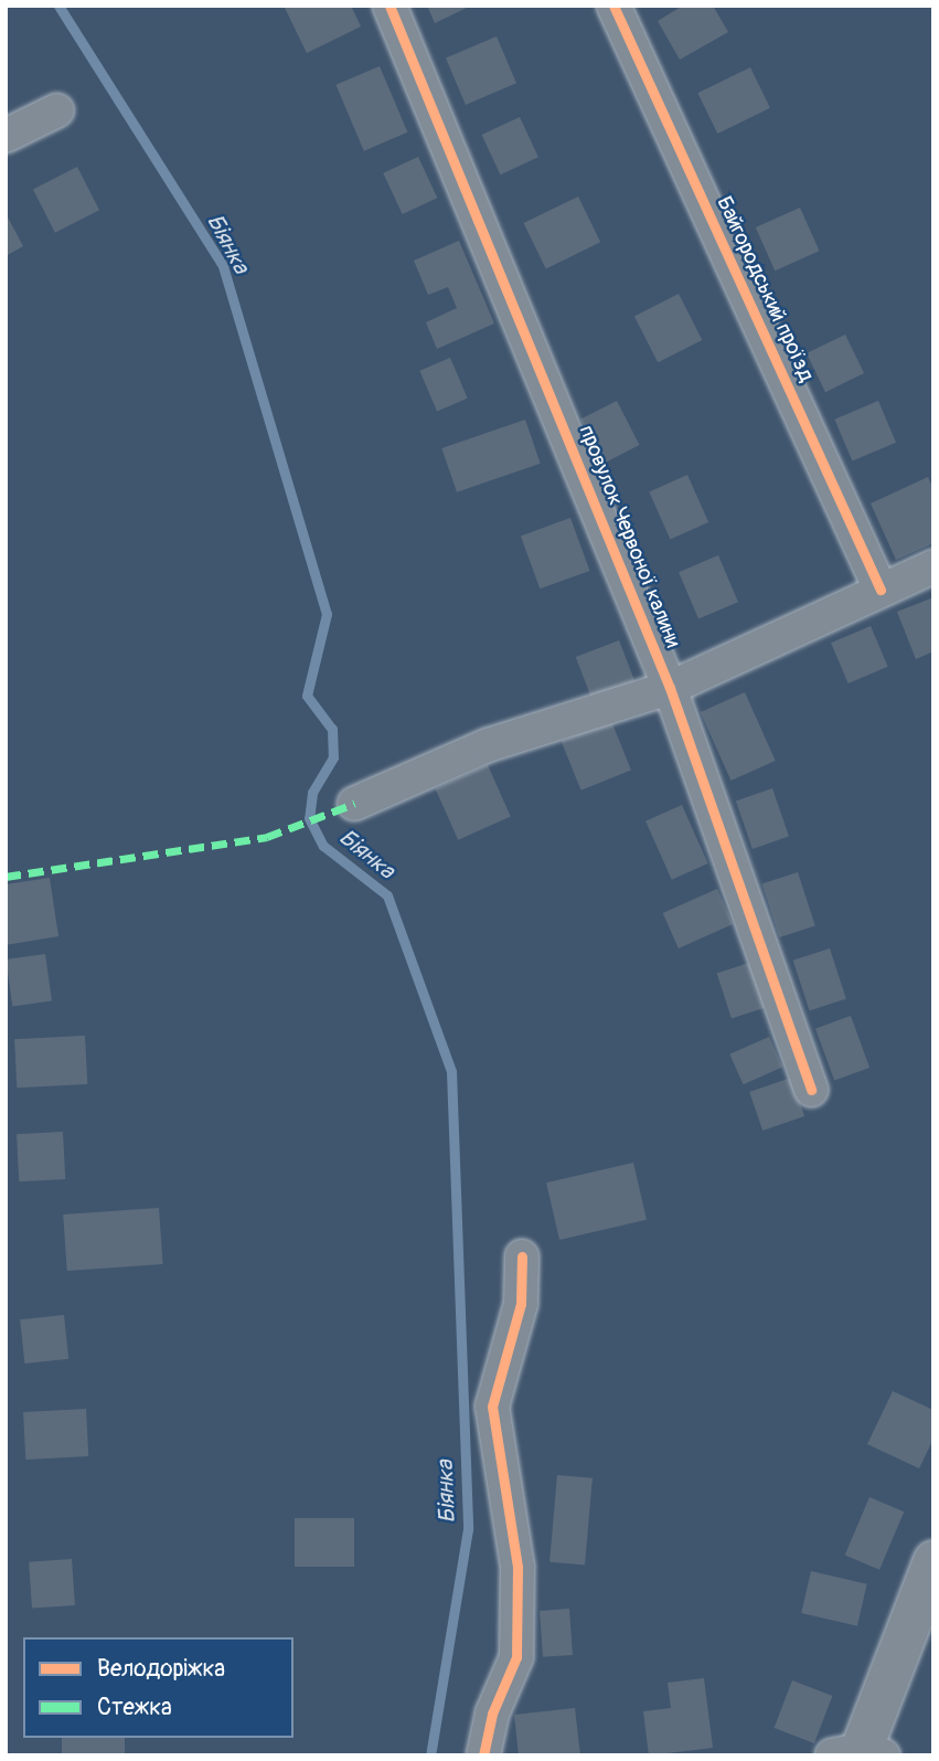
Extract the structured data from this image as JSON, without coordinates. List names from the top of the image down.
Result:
{
  "streets": {
    "street": ["Байгородський проїзд", "провулок Червоної калини"]
  },
  "water": ["Біянка"],
  "legend": ["Велодоріжка", "Стежка"]
}
